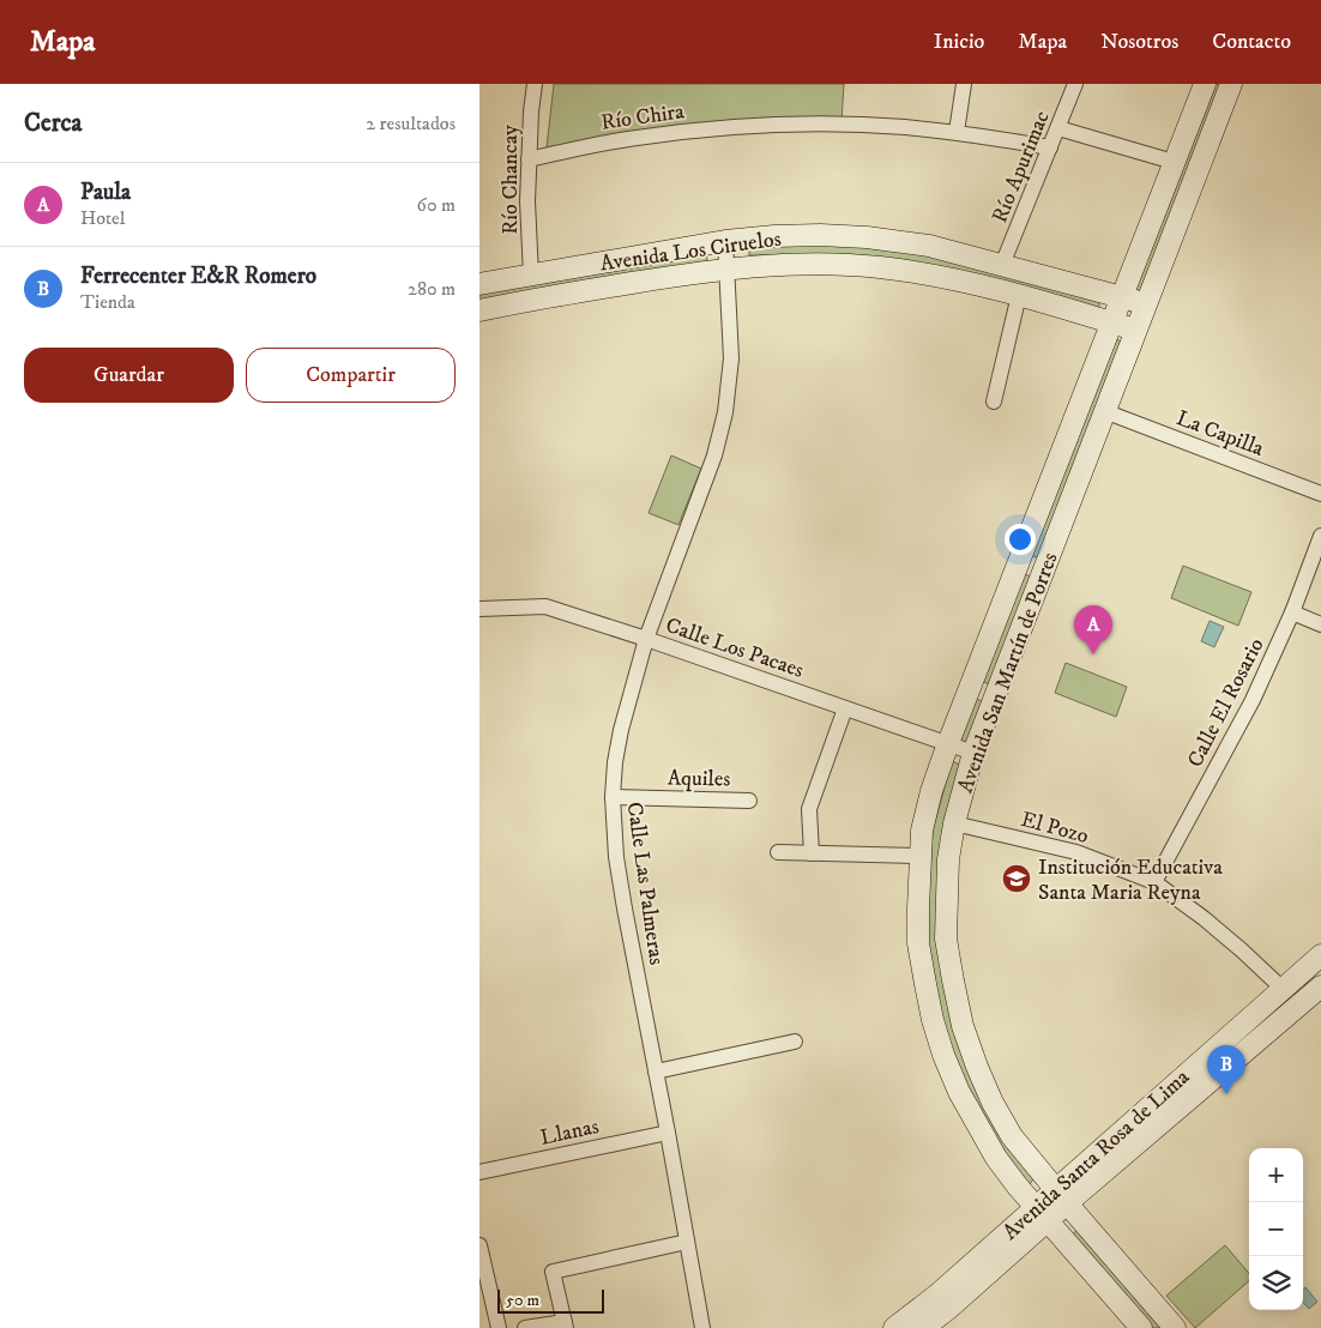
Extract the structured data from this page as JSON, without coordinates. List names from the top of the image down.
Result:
{
  "streets": {
    "main road": ["Avenida Los Ciruelos", "Avenida San Martín de Porres", "Avenida Santa Rosa de Lima"],
    "street": [
      "Río Chira",
      "Río Apurimac",
      "Río Chancay",
      "La Capilla",
      "Calle Los Pacaes",
      "Calle El Rosario",
      "Aquiles",
      "El Pozo",
      "Calle Las Palmeras",
      "Llanas"
    ]
  },
  "crossings": [
    ["Río Chira", "Río Apurimac"],
    ["Río Chira", "Río Chancay"],
    ["Río Apurimac", "Avenida Los Ciruelos"],
    ["Río Chancay", "Avenida Los Ciruelos"],
    ["Avenida Los Ciruelos", "Avenida San Martín de Porres"],
    ["Avenida Los Ciruelos", "Calle Las Palmeras"],
    ["La Capilla", "Avenida San Martín de Porres"],
    ["Calle Los Pacaes", "Avenida San Martín de Porres"],
    ["Calle Los Pacaes", "Calle Las Palmeras"],
    ["Avenida San Martín de Porres", "El Pozo"],
    ["Avenida San Martín de Porres", "Avenida Santa Rosa de Lima"],
    ["Calle El Rosario", "El Pozo"],
    ["Aquiles", "Calle Las Palmeras"],
    ["El Pozo", "Avenida Santa Rosa de Lima"],
    ["Calle Las Palmeras", "Llanas"]
  ],
  "places": {
    "school or university": ["Institución Educativa Santa Maria Reyna"]
  },
  "scale_bar": "50 m",
  "page": {
    "header": "Mapa",
    "nav": [
      "Inicio",
      "Mapa",
      "Nosotros",
      "Contacto"
    ],
    "heading": ["Cerca", "2 resultados"],
    "list": [
      {
        "mark": "A",
        "name": "Paula",
        "note": "Hotel",
        "value": "60 m"
      },
      {
        "mark": "B",
        "name": "Ferrecenter E&R Romero",
        "note": "Tienda",
        "value": "280 m"
      }
    ],
    "buttons": ["Guardar", "Compartir"],
    "pins": ["A", "B"],
    "map_buttons": ["+", "−"],
    "scale": "50 m"
  }
}
